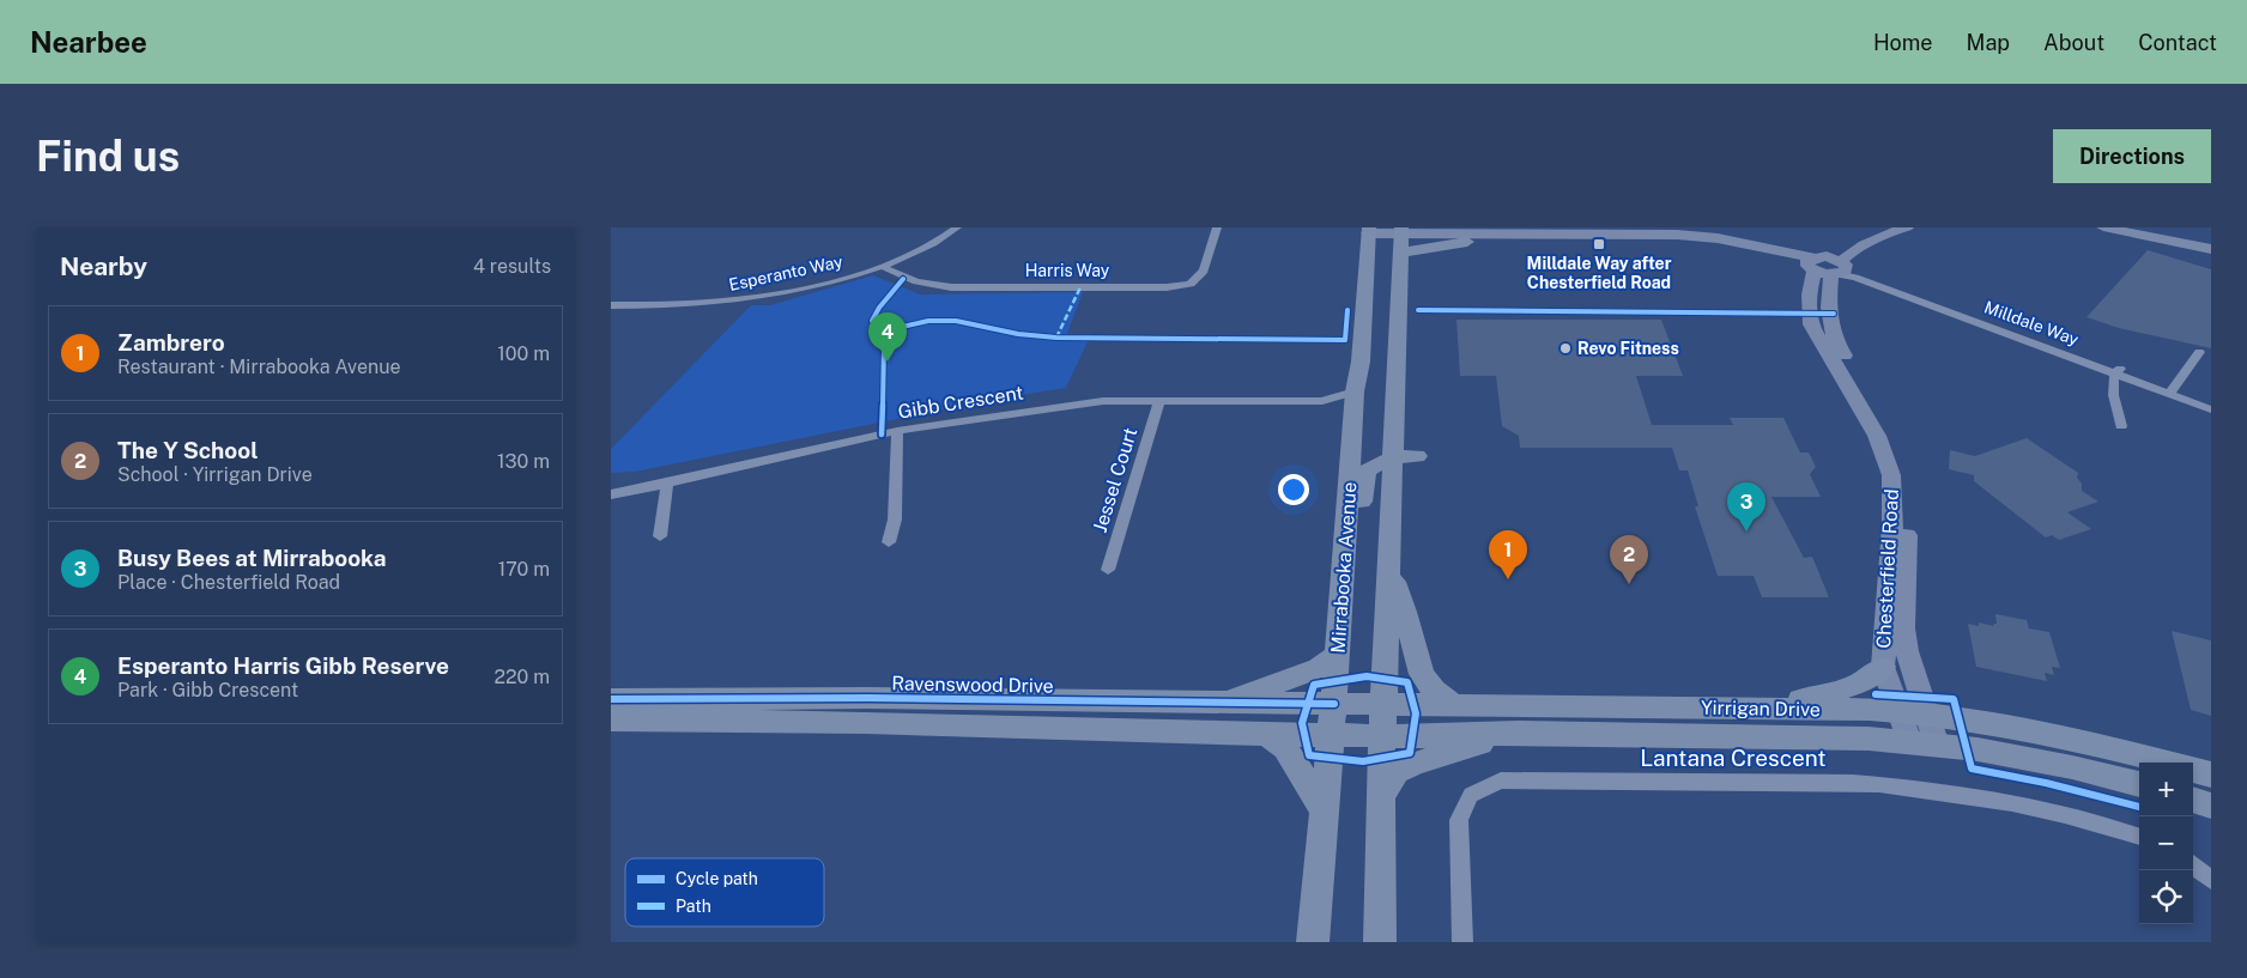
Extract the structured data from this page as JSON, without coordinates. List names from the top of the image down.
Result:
{
  "streets": {
    "main road": ["Mirrabooka Avenue", "Ravenswood Drive", "Yirrigan Drive"],
    "street": [
      "Harris Way",
      "Esperanto Way",
      "Milldale Way",
      "Gibb Crescent",
      "Jessel Court",
      "Chesterfield Road",
      "Lantana Crescent"
    ]
  },
  "crossings": [
    ["Harris Way", "Esperanto Way"],
    ["Milldale Way", "Mirrabooka Avenue"],
    ["Milldale Way", "Chesterfield Road"],
    ["Gibb Crescent", "Jessel Court"],
    ["Gibb Crescent", "Mirrabooka Avenue"],
    ["Mirrabooka Avenue", "Ravenswood Drive"],
    ["Mirrabooka Avenue", "Yirrigan Drive"],
    ["Chesterfield Road", "Yirrigan Drive"],
    ["Ravenswood Drive", "Yirrigan Drive"]
  ],
  "places": {
    "transit": ["Milldale Way after Chesterfield Road"],
    "other": ["Revo Fitness"]
  },
  "legend": ["Cycle path", "Path"],
  "page": {
    "header": "Nearbee",
    "nav": [
      "Home",
      "Map",
      "About",
      "Contact"
    ],
    "buttons": "Directions",
    "title": "Find us",
    "heading": ["Nearby", "4 results"],
    "list": [
      {
        "mark": "1",
        "name": "Zambrero",
        "note": "Restaurant · Mirrabooka Avenue",
        "value": "100 m"
      },
      {
        "mark": "2",
        "name": "The Y School",
        "note": "School · Yirrigan Drive",
        "value": "130 m"
      },
      {
        "mark": "3",
        "name": "Busy Bees at Mirrabooka",
        "note": "Place · Chesterfield Road",
        "value": "170 m"
      },
      {
        "mark": "4",
        "name": "Esperanto Harris Gibb Reserve",
        "note": "Park · Gibb Crescent",
        "value": "220 m"
      }
    ],
    "pins": [
      "4",
      "3",
      "1",
      "2"
    ],
    "map_buttons": ["+", "−"]
  }
}
